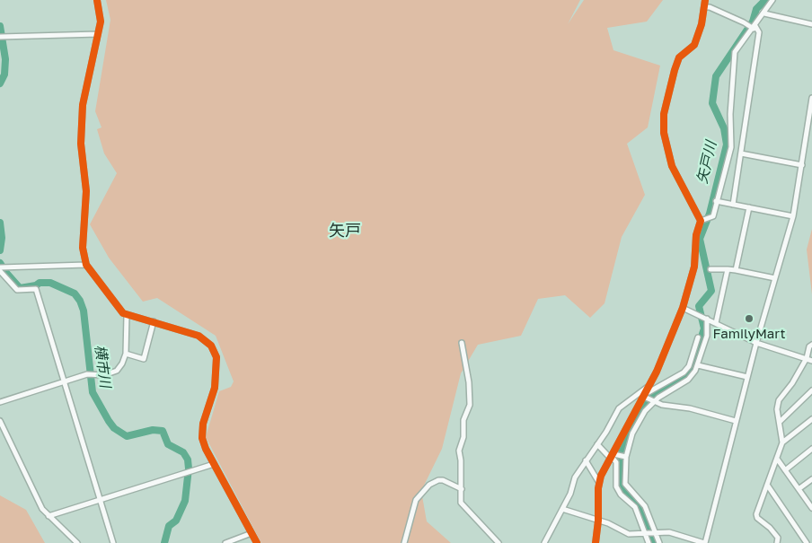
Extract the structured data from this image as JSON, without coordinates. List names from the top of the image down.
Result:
{
  "districts": ["矢戸"],
  "water": ["矢戸川", "横市川"],
  "places": ["FamilyMart"]
}
